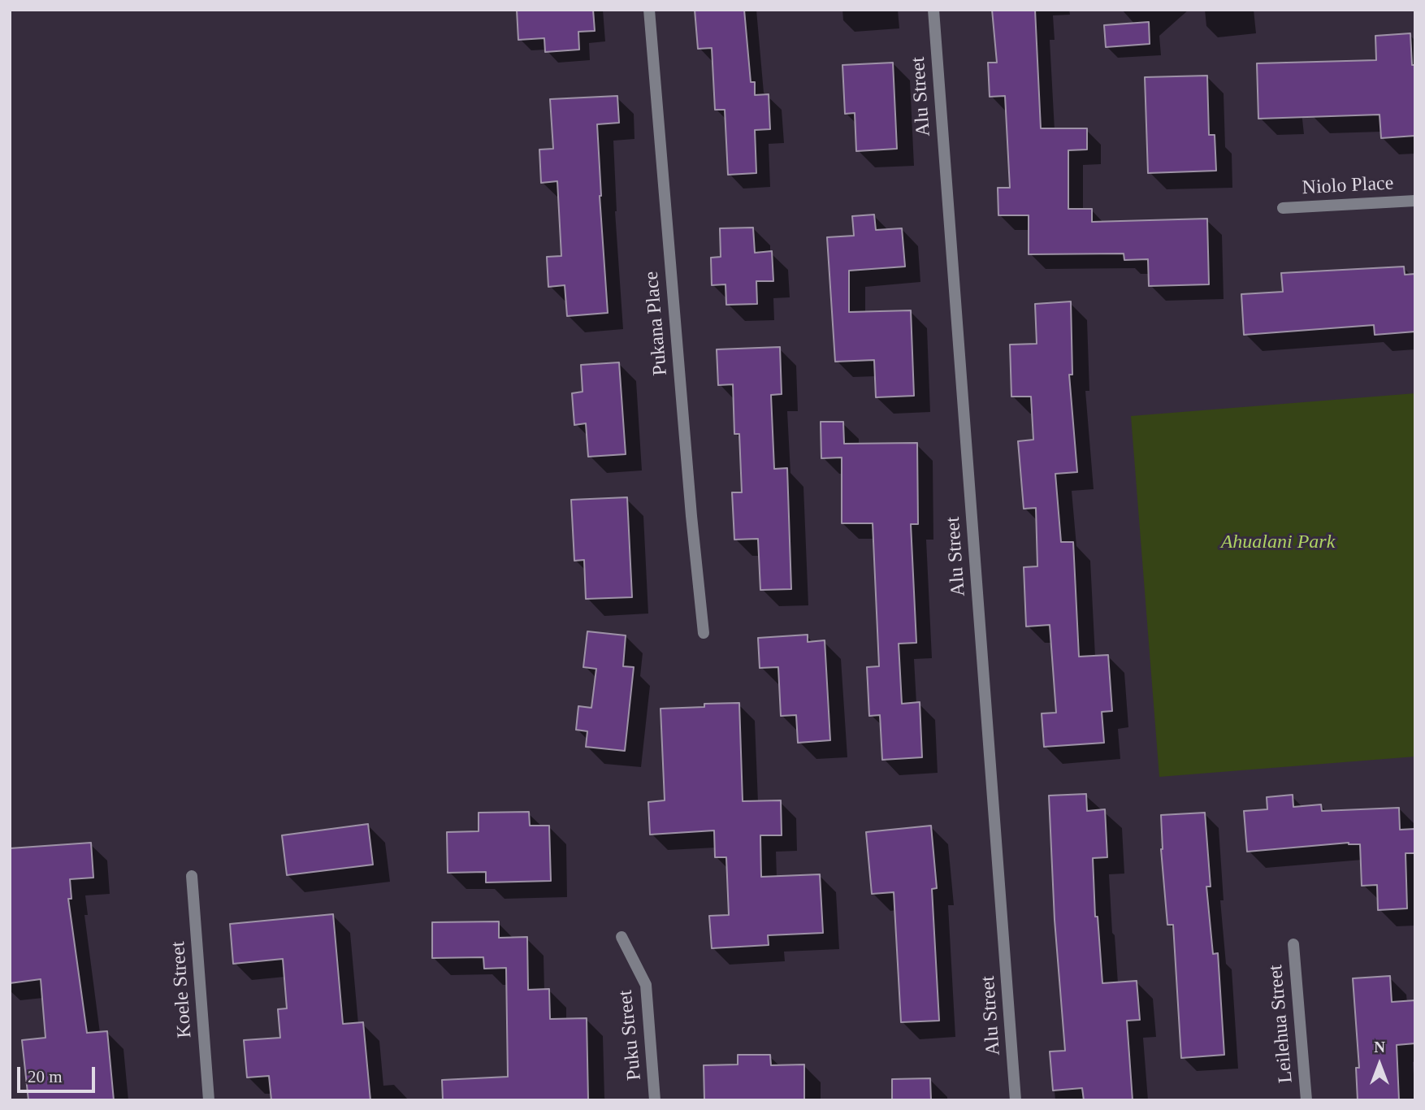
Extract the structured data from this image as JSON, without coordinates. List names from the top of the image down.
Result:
{
  "streets": {
    "street": [
      "Alu Street",
      "Niolo Place",
      "Pukana Place",
      "Koele Street",
      "Leilehua Street",
      "Puku Street"
    ]
  },
  "parks": ["Ahualani Park"],
  "scale_bar": "20 m",
  "north": "top"
}
